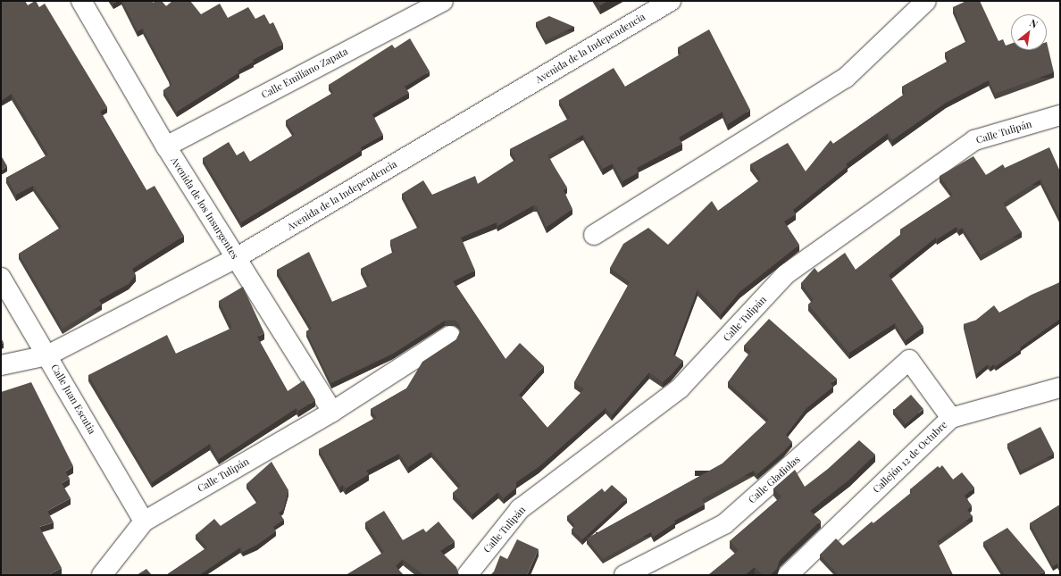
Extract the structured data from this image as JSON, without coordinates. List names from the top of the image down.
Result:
{
  "streets": {
    "street": [
      "Avenida de la Independencia",
      "Calle Emiliano Zapata",
      "Calle Tulipán",
      "Avenida de los Insurgentes",
      "Calle Juan Escutia",
      "Callejón 12 de Octubre",
      "Calle Gladiolas"
    ]
  },
  "crossings": [
    ["Avenida de la Independencia", "Avenida de los Insurgentes"],
    ["Avenida de la Independencia", "Calle Juan Escutia"],
    ["Calle Emiliano Zapata", "Avenida de los Insurgentes"],
    ["Calle Tulipán", "Avenida de los Insurgentes"],
    ["Calle Tulipán", "Calle Juan Escutia"],
    ["Callejón 12 de Octubre", "Calle Gladiolas"]
  ],
  "north": "top right"
}
